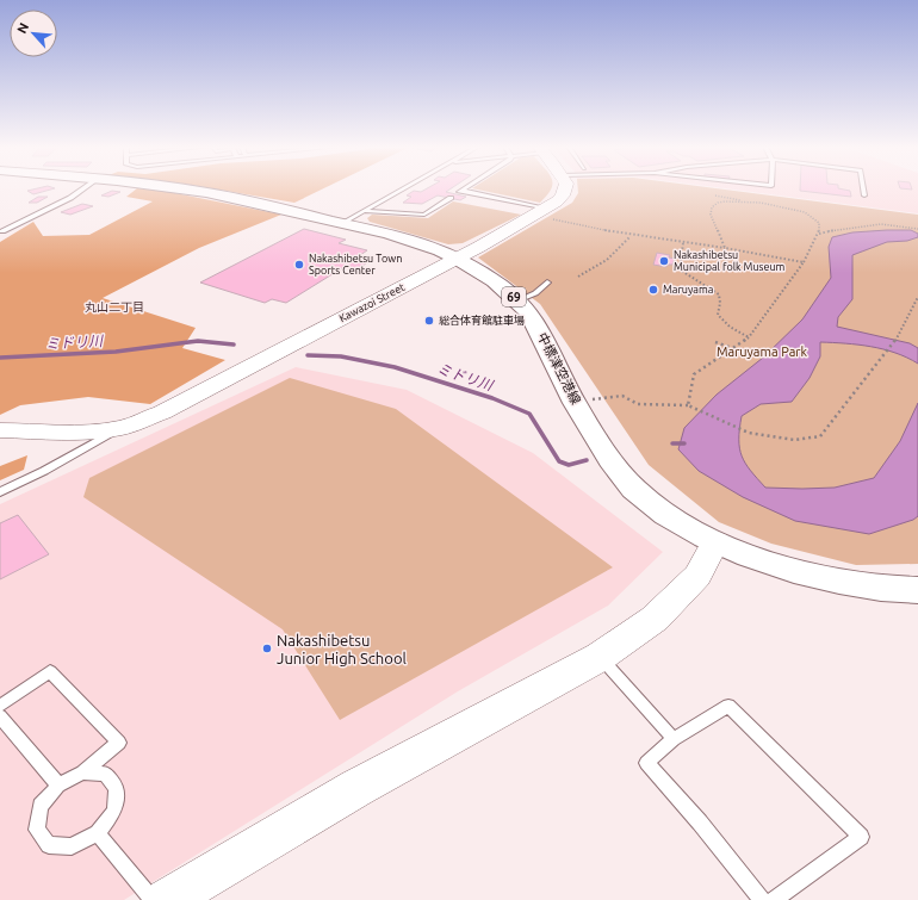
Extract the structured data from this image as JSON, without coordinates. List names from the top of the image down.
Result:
{
  "streets": {
    "main road": ["69", "中標津空港線"],
    "street": ["Kawazoi Street"]
  },
  "crossings": [
    ["Kawazoi Street", "中標津空港線"]
  ],
  "districts": ["丸山二丁目"],
  "water": ["ミドリ川"],
  "parks": ["Maruyama Park"],
  "places": [
    "Nakashibetsu Municipal folk Museum",
    "Nakashibetsu Town Sports Center",
    "Maruyama",
    "総合体育館駐車場",
    "Nakashibetsu Junior High School"
  ],
  "north": "top left"
}
